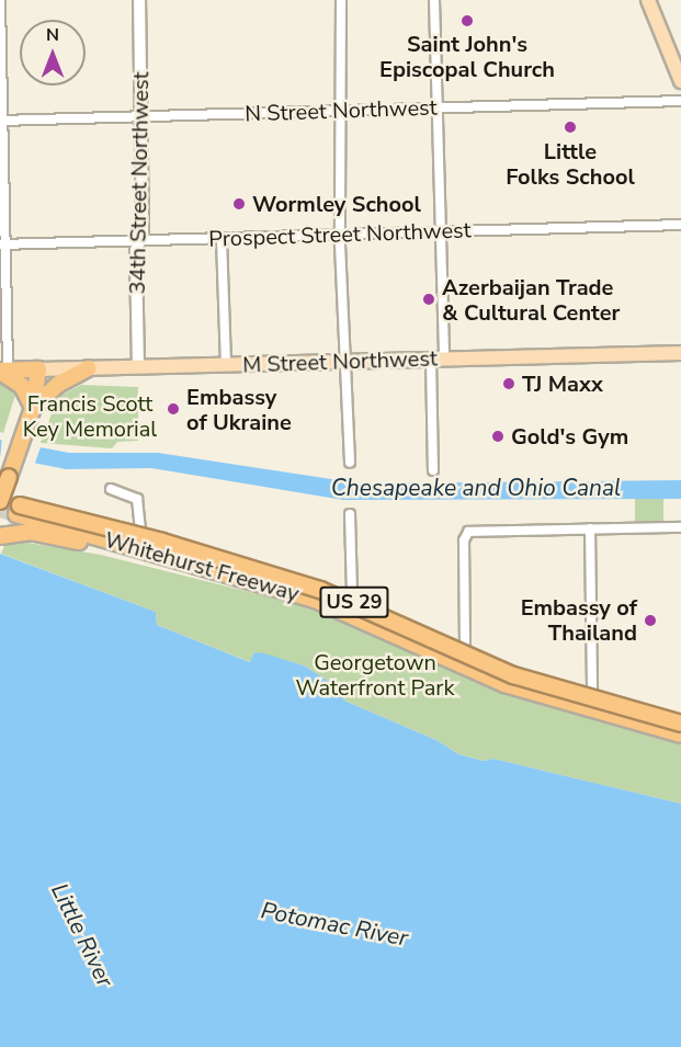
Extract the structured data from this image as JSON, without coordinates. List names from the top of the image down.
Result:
{
  "streets": {
    "highway": ["M Street Northwest", "Whitehurst Freeway", "US 29"],
    "street": ["N Street Northwest", "34th Street Northwest", "Prospect Street Northwest"]
  },
  "crossings": [
    ["N Street Northwest", "34th Street Northwest"],
    ["34th Street Northwest", "Prospect Street Northwest"],
    ["34th Street Northwest", "M Street Northwest"],
    ["Whitehurst Freeway", "US 29"]
  ],
  "water": ["Chesapeake and Ohio Canal", "Potomac River", "Little River"],
  "parks": ["Francis Scott Key Memorial", "Georgetown Waterfront Park"],
  "places": [
    "Saint John's Episcopal Church",
    "Little Folks School",
    "Wormley School",
    "Azerbaijan Trade & Cultural Center",
    "TJ Maxx",
    "Embassy of Ukraine",
    "Gold's Gym",
    "Embassy of Thailand"
  ],
  "north": "top"
}
